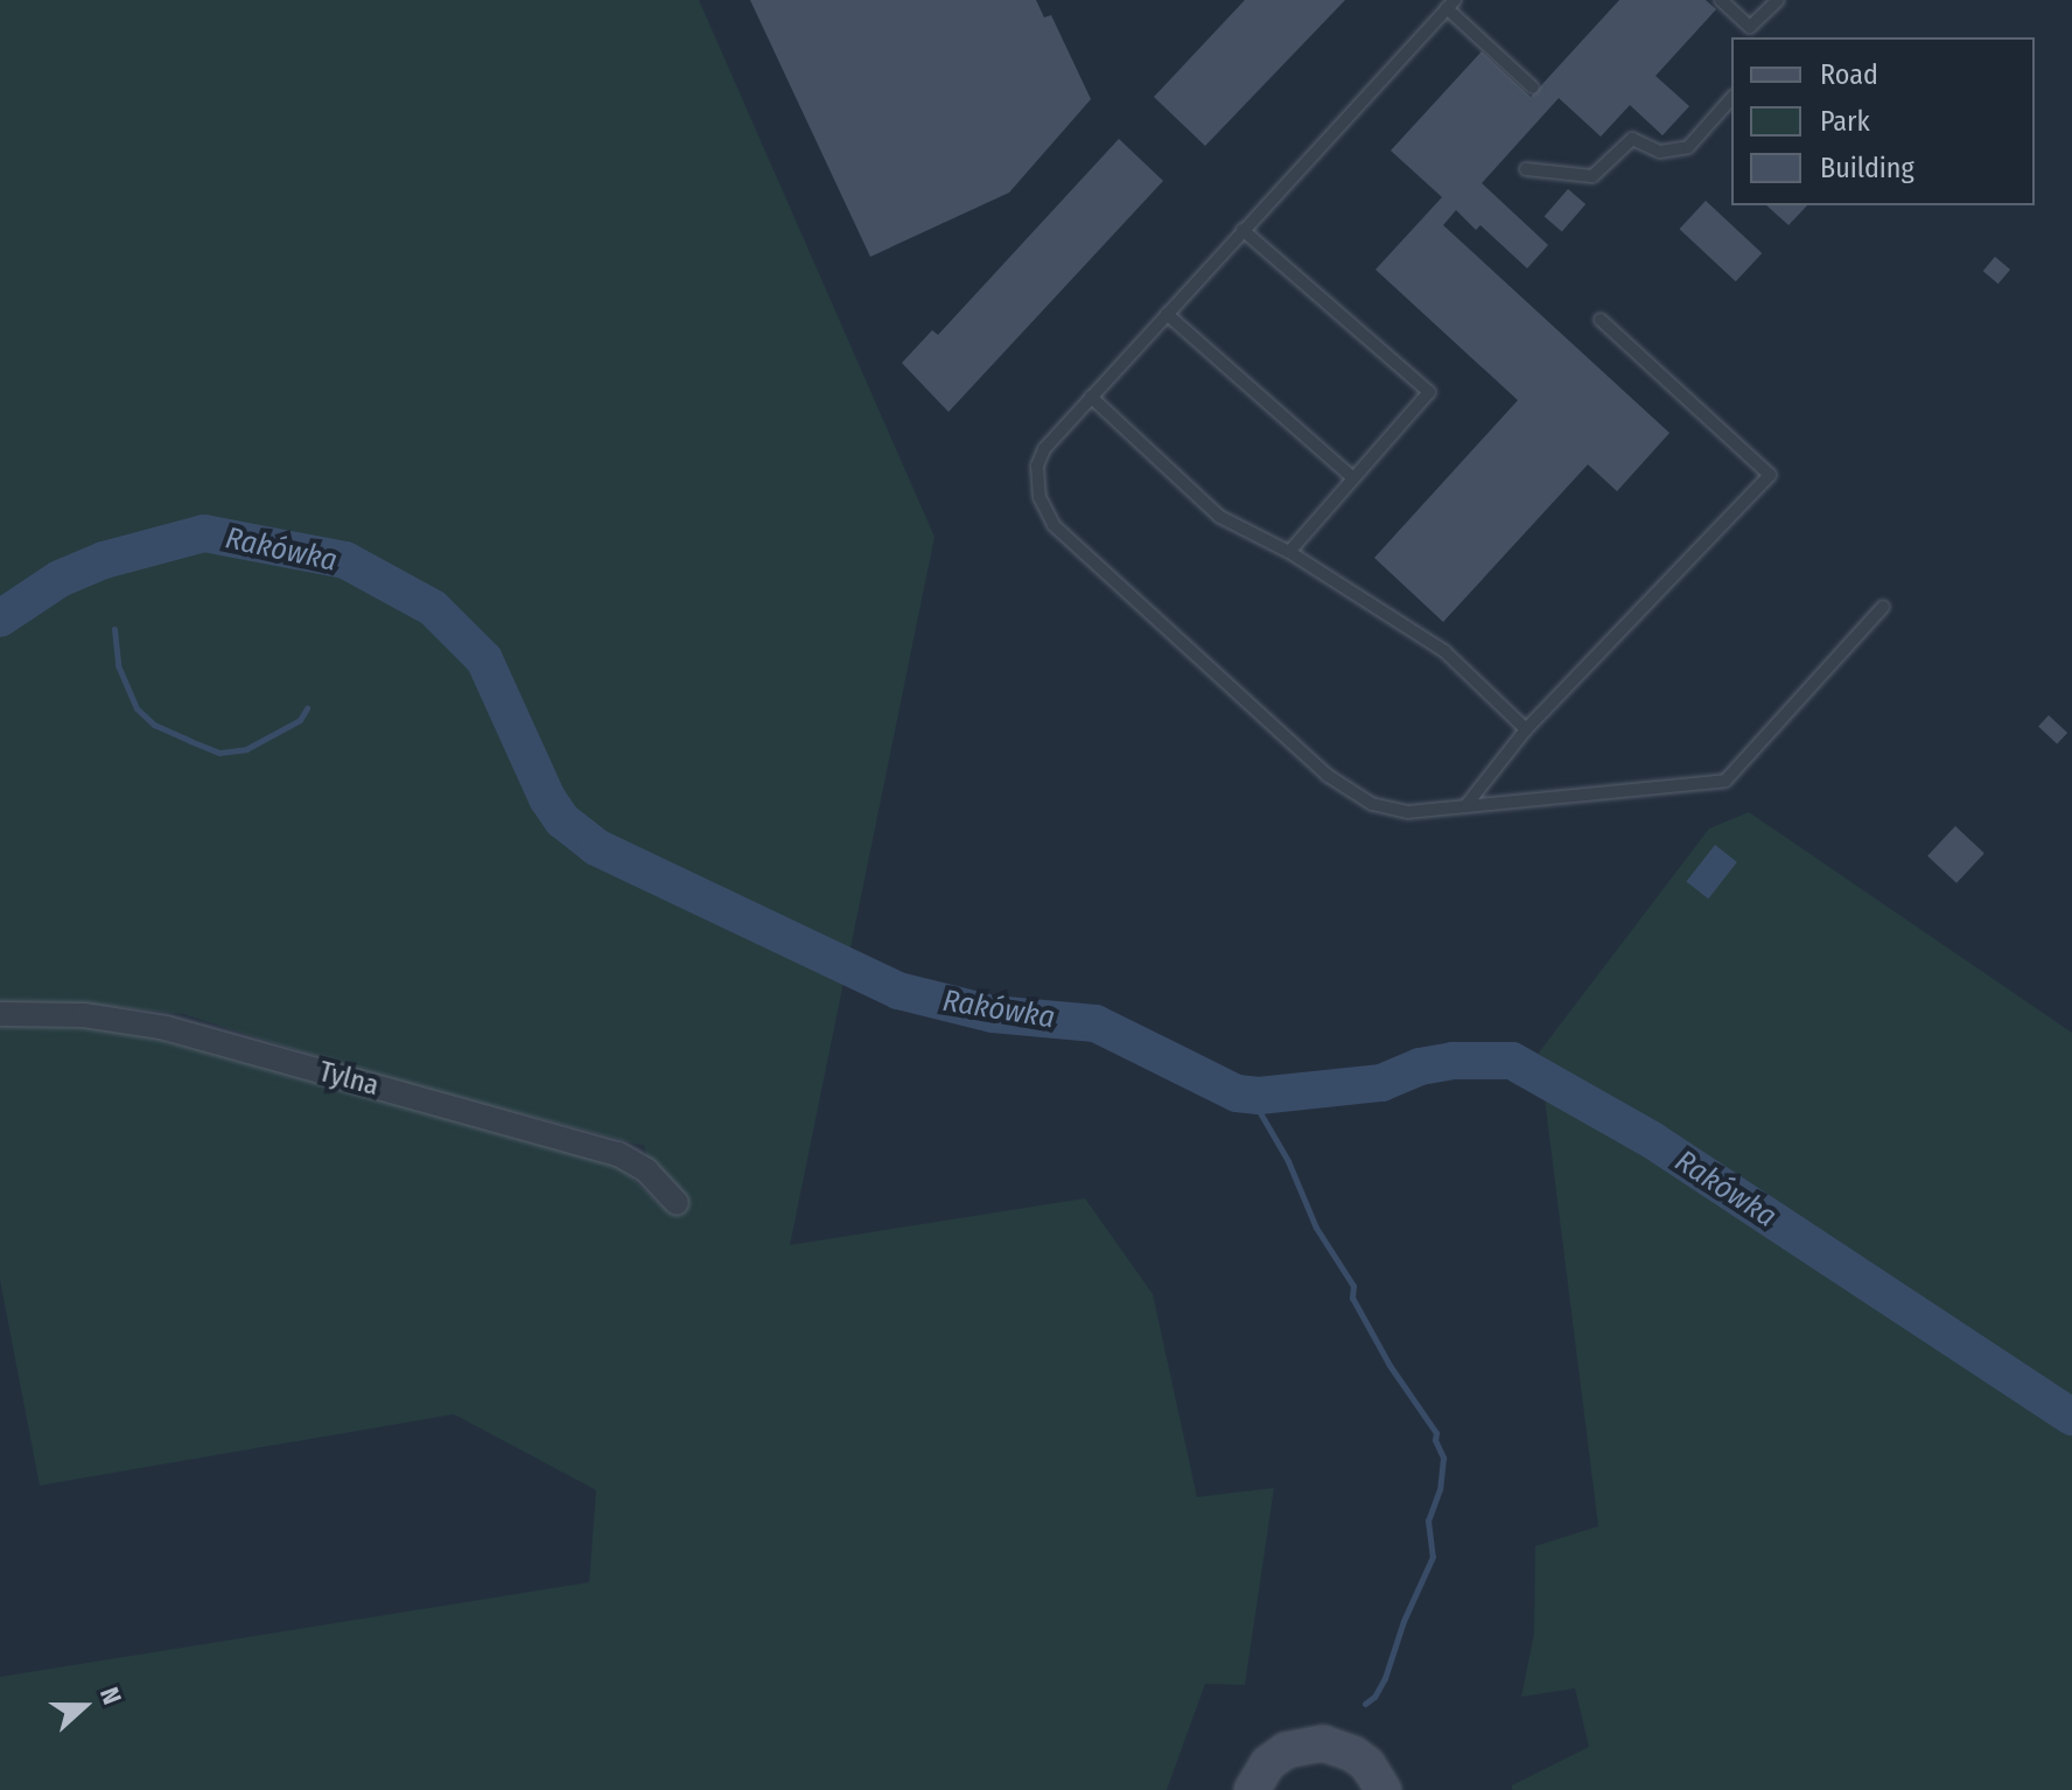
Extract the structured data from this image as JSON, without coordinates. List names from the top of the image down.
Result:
{
  "streets": {
    "street": ["Tylna"]
  },
  "water": ["Rakówka"],
  "legend": ["Road", "Park", "Building"],
  "north": "right"
}
